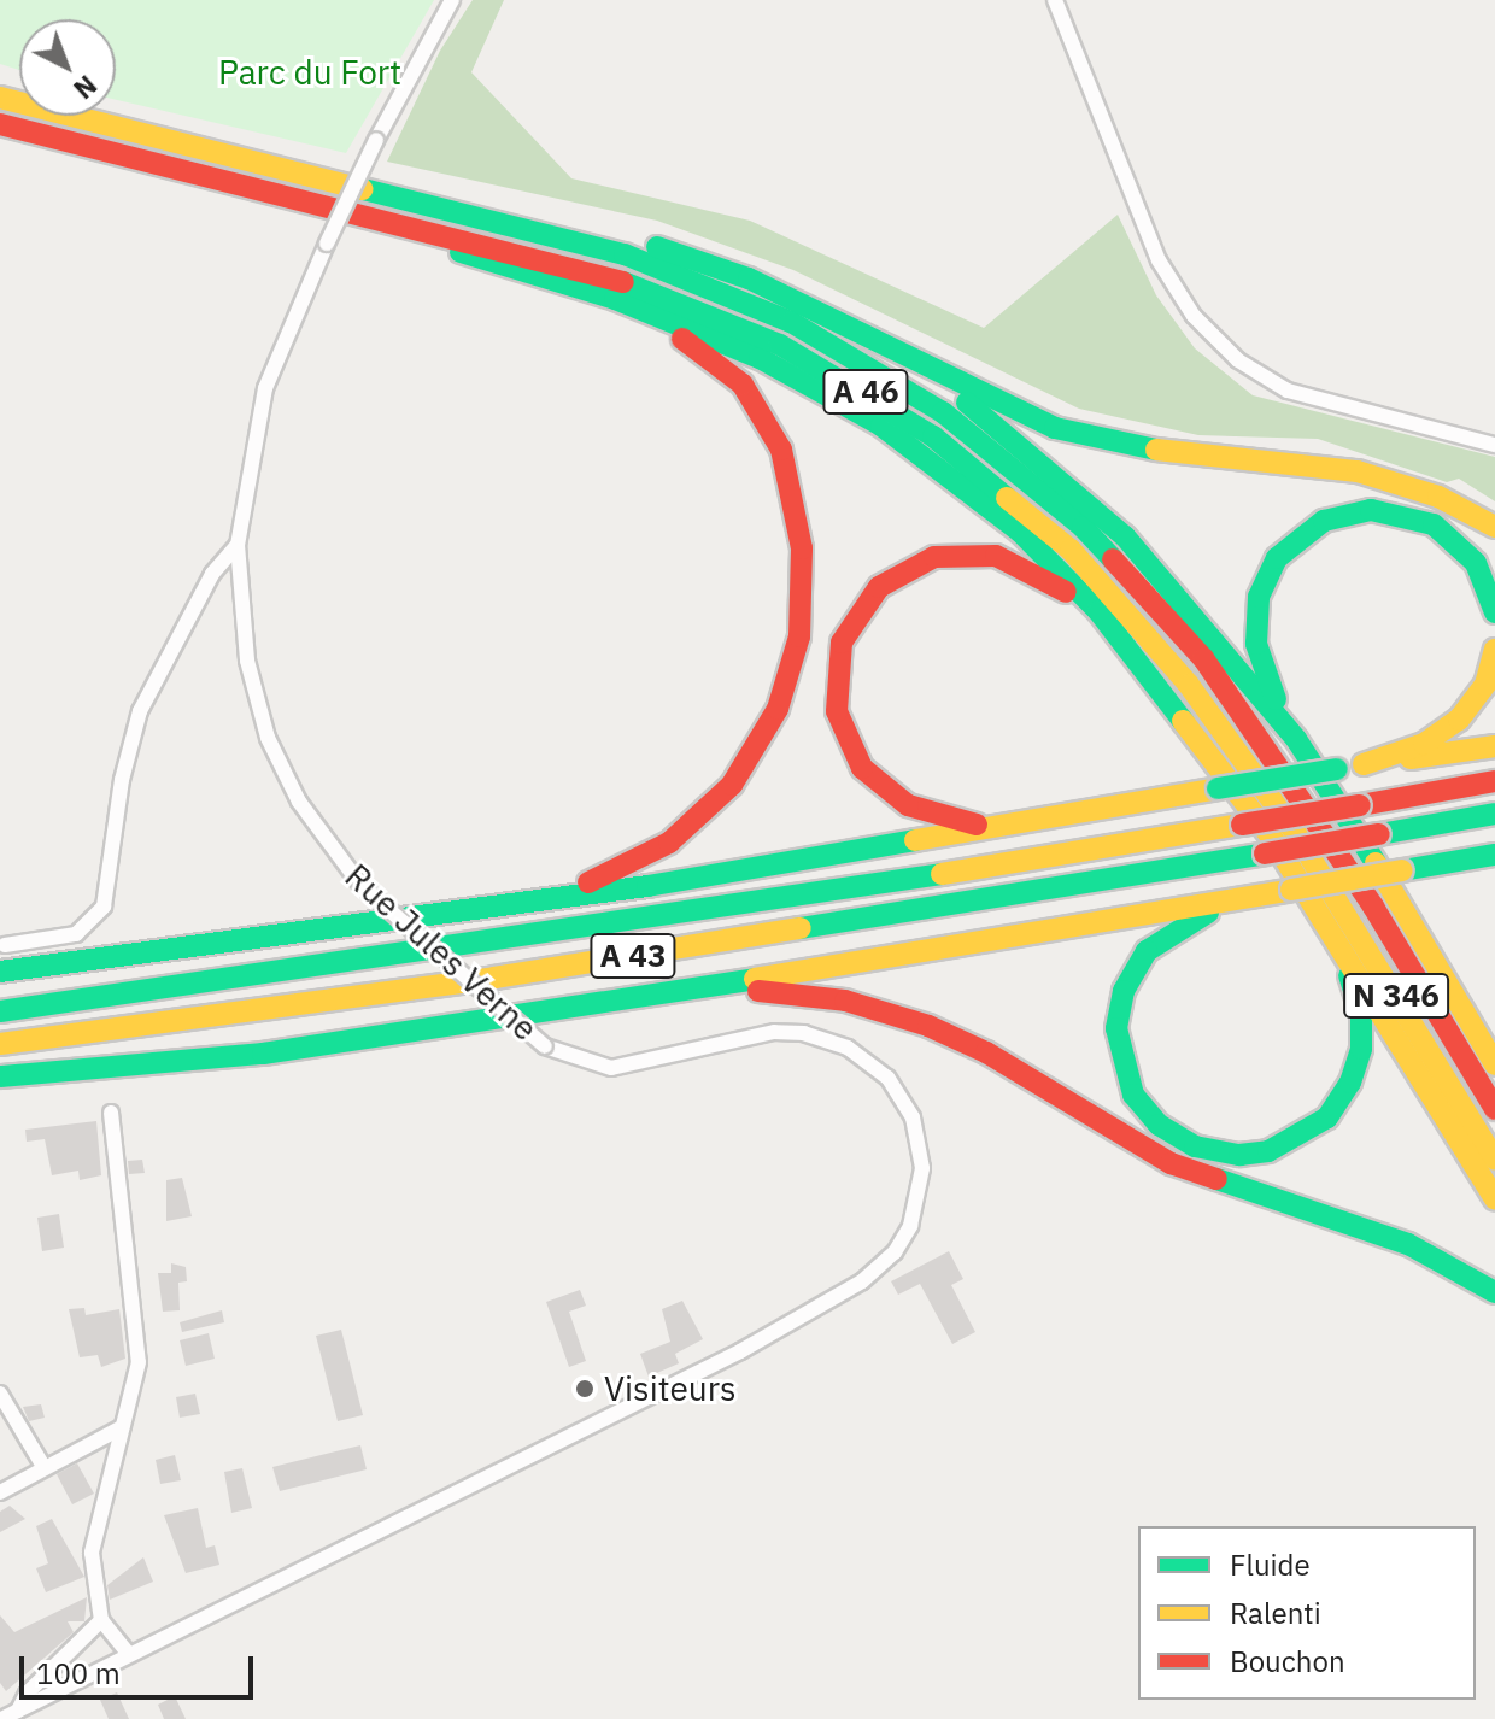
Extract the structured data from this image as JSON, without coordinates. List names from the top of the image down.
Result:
{
  "streets": {
    "highway": ["A 46", "A 43", "N 346"],
    "street": ["Rue Jules Verne"]
  },
  "crossings": [
    ["A 46", "N 346"]
  ],
  "parks": ["Parc du Fort"],
  "places": ["Visiteurs"],
  "legend": ["Fluide", "Ralenti", "Bouchon"],
  "scale_bar": "100 m",
  "north": "bottom right"
}
